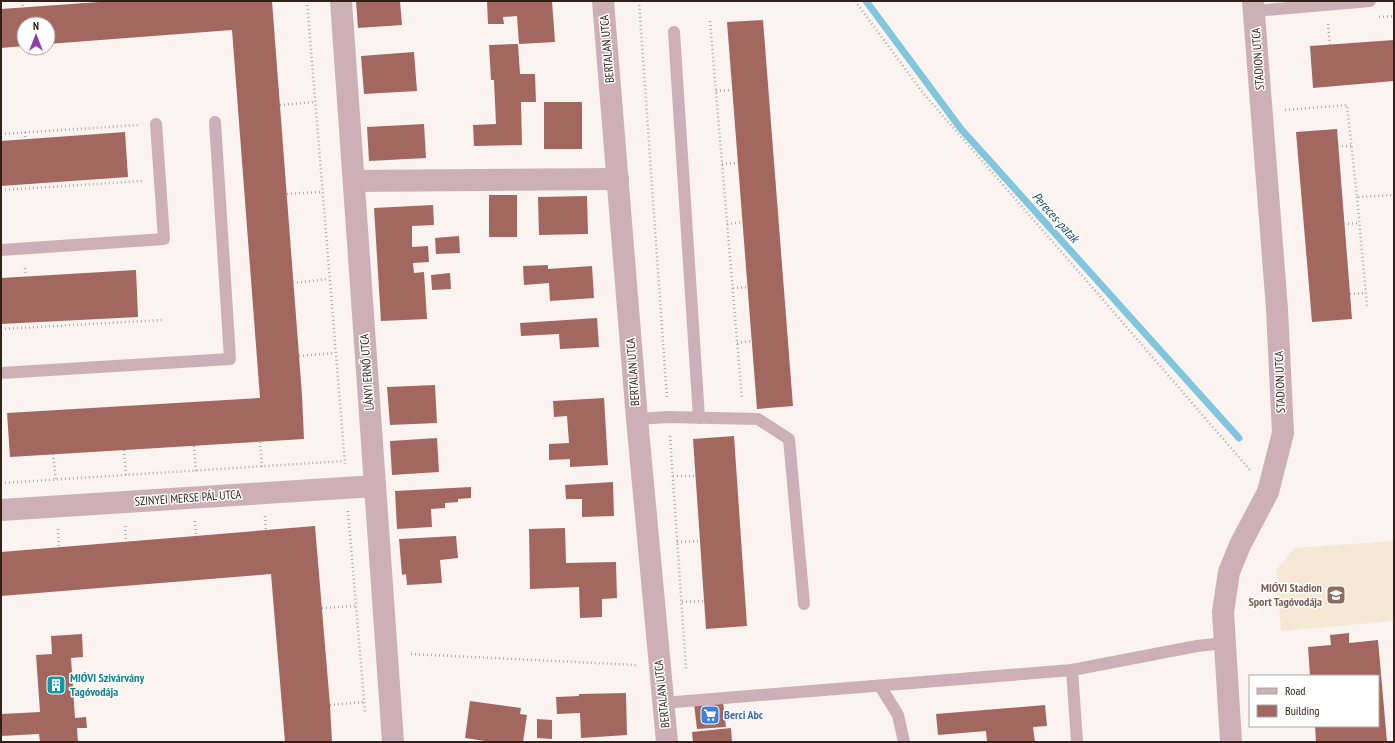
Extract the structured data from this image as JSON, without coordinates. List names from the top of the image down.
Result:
{
  "streets": {
    "street": [
      "BERTALAN UTCA",
      "STADION UTCA",
      "LÁNYI ERNŐ UTCA",
      "SZINYEI MERSE PÁL UTCA"
    ]
  },
  "crossings": [
    ["LÁNYI ERNŐ UTCA", "SZINYEI MERSE PÁL UTCA"]
  ],
  "water": ["Pereces-patak"],
  "places": {
    "school or university": ["MIÓVI Stadion Sport Tagóvodája"],
    "building": ["MIÓVI Szivárvány Tagóvodája"],
    "supermarket": ["Berci Abc"]
  },
  "legend": ["Road", "Building"],
  "north": "top"
}
